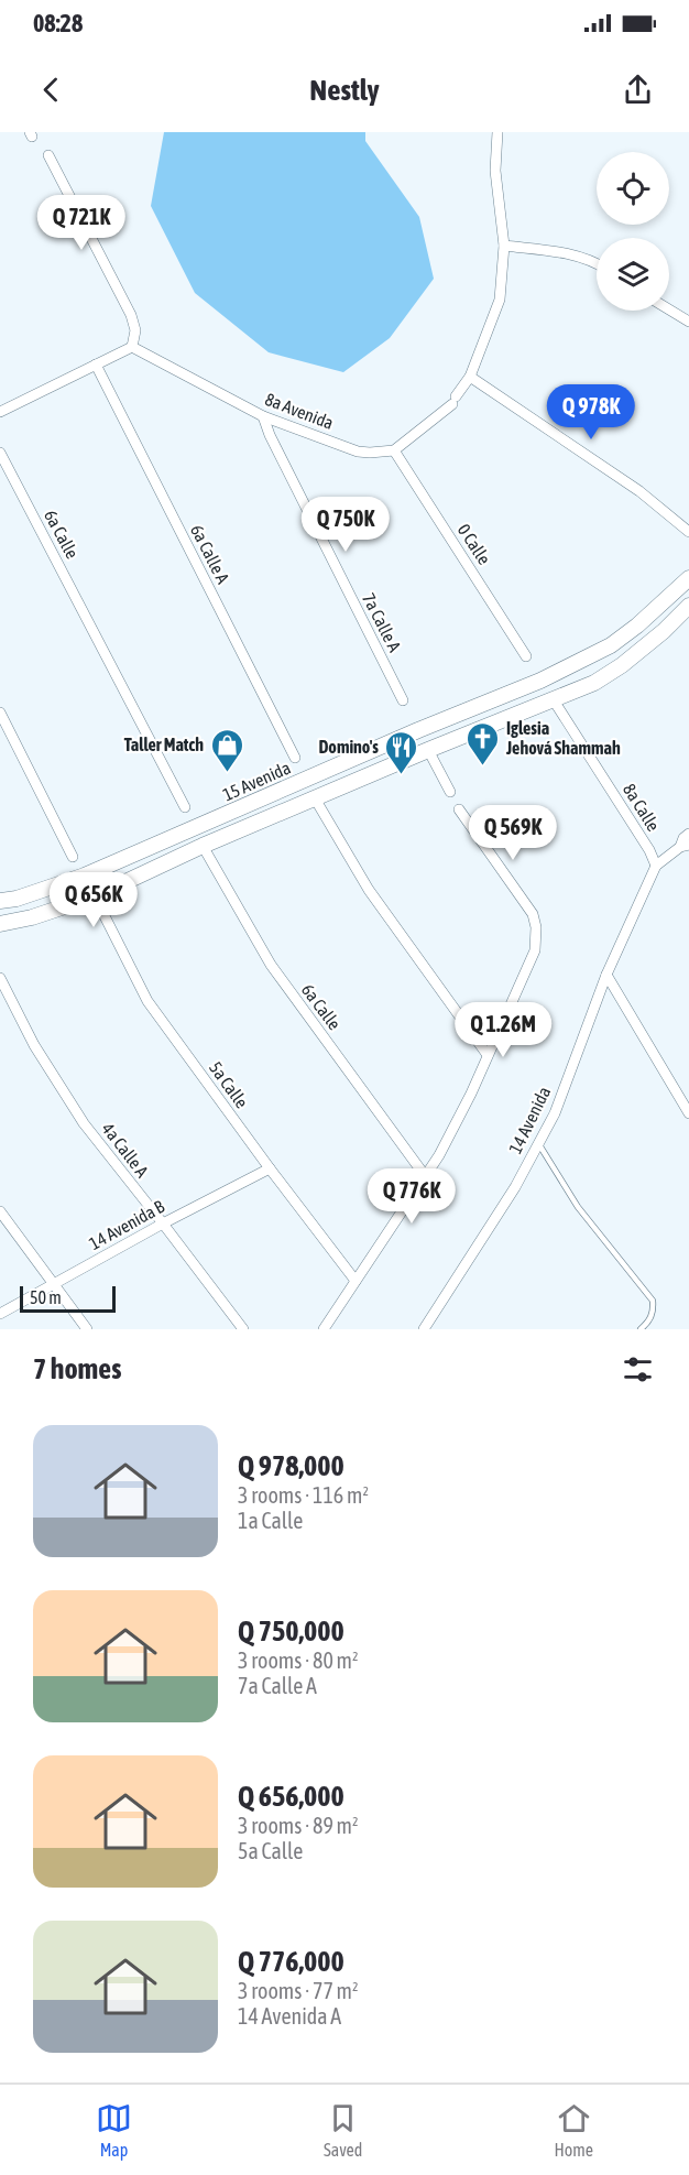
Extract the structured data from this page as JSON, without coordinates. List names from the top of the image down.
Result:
{
  "streets": {
    "main road": ["15 Avenida"],
    "street": [
      "8a Avenida",
      "6a Calle",
      "0 Calle",
      "6a Calle A",
      "7a Calle A",
      "8a Calle",
      "5a Calle",
      "14 Avenida",
      "4a Calle A",
      "14 Avenida B"
    ]
  },
  "crossings": [
    ["8a Avenida", "0 Calle"],
    ["8a Avenida", "7a Calle A"],
    ["8a Calle", "14 Avenida"],
    ["5a Calle", "14 Avenida B"],
    ["4a Calle A", "14 Avenida B"]
  ],
  "places": {
    "church": ["Iglesia Jehová Shammah"],
    "shop": ["Taller Match"],
    "restaurant": ["Domino's"]
  },
  "scale_bar": "50 m",
  "page": {
    "status": "08:28",
    "header": "Nestly",
    "price": [
      "Q 721K",
      "Q 978K",
      "Q 750K",
      "Q 569K",
      "Q 656K",
      "Q 1.26M",
      "Q 776K"
    ],
    "scale": "50 m",
    "heading": "7 homes",
    "list": [
      {
        "name": "Q 978,000",
        "note": "3 rooms · 116 m² · 1a Calle"
      },
      {
        "name": "Q 750,000",
        "note": "3 rooms · 80 m² · 7a Calle A"
      },
      {
        "name": "Q 656,000",
        "note": "3 rooms · 89 m² · 5a Calle"
      },
      {
        "name": "Q 776,000",
        "note": "3 rooms · 77 m² · 14 Avenida A"
      }
    ],
    "tabs": ["Map", "Saved", "Home"]
  }
}
